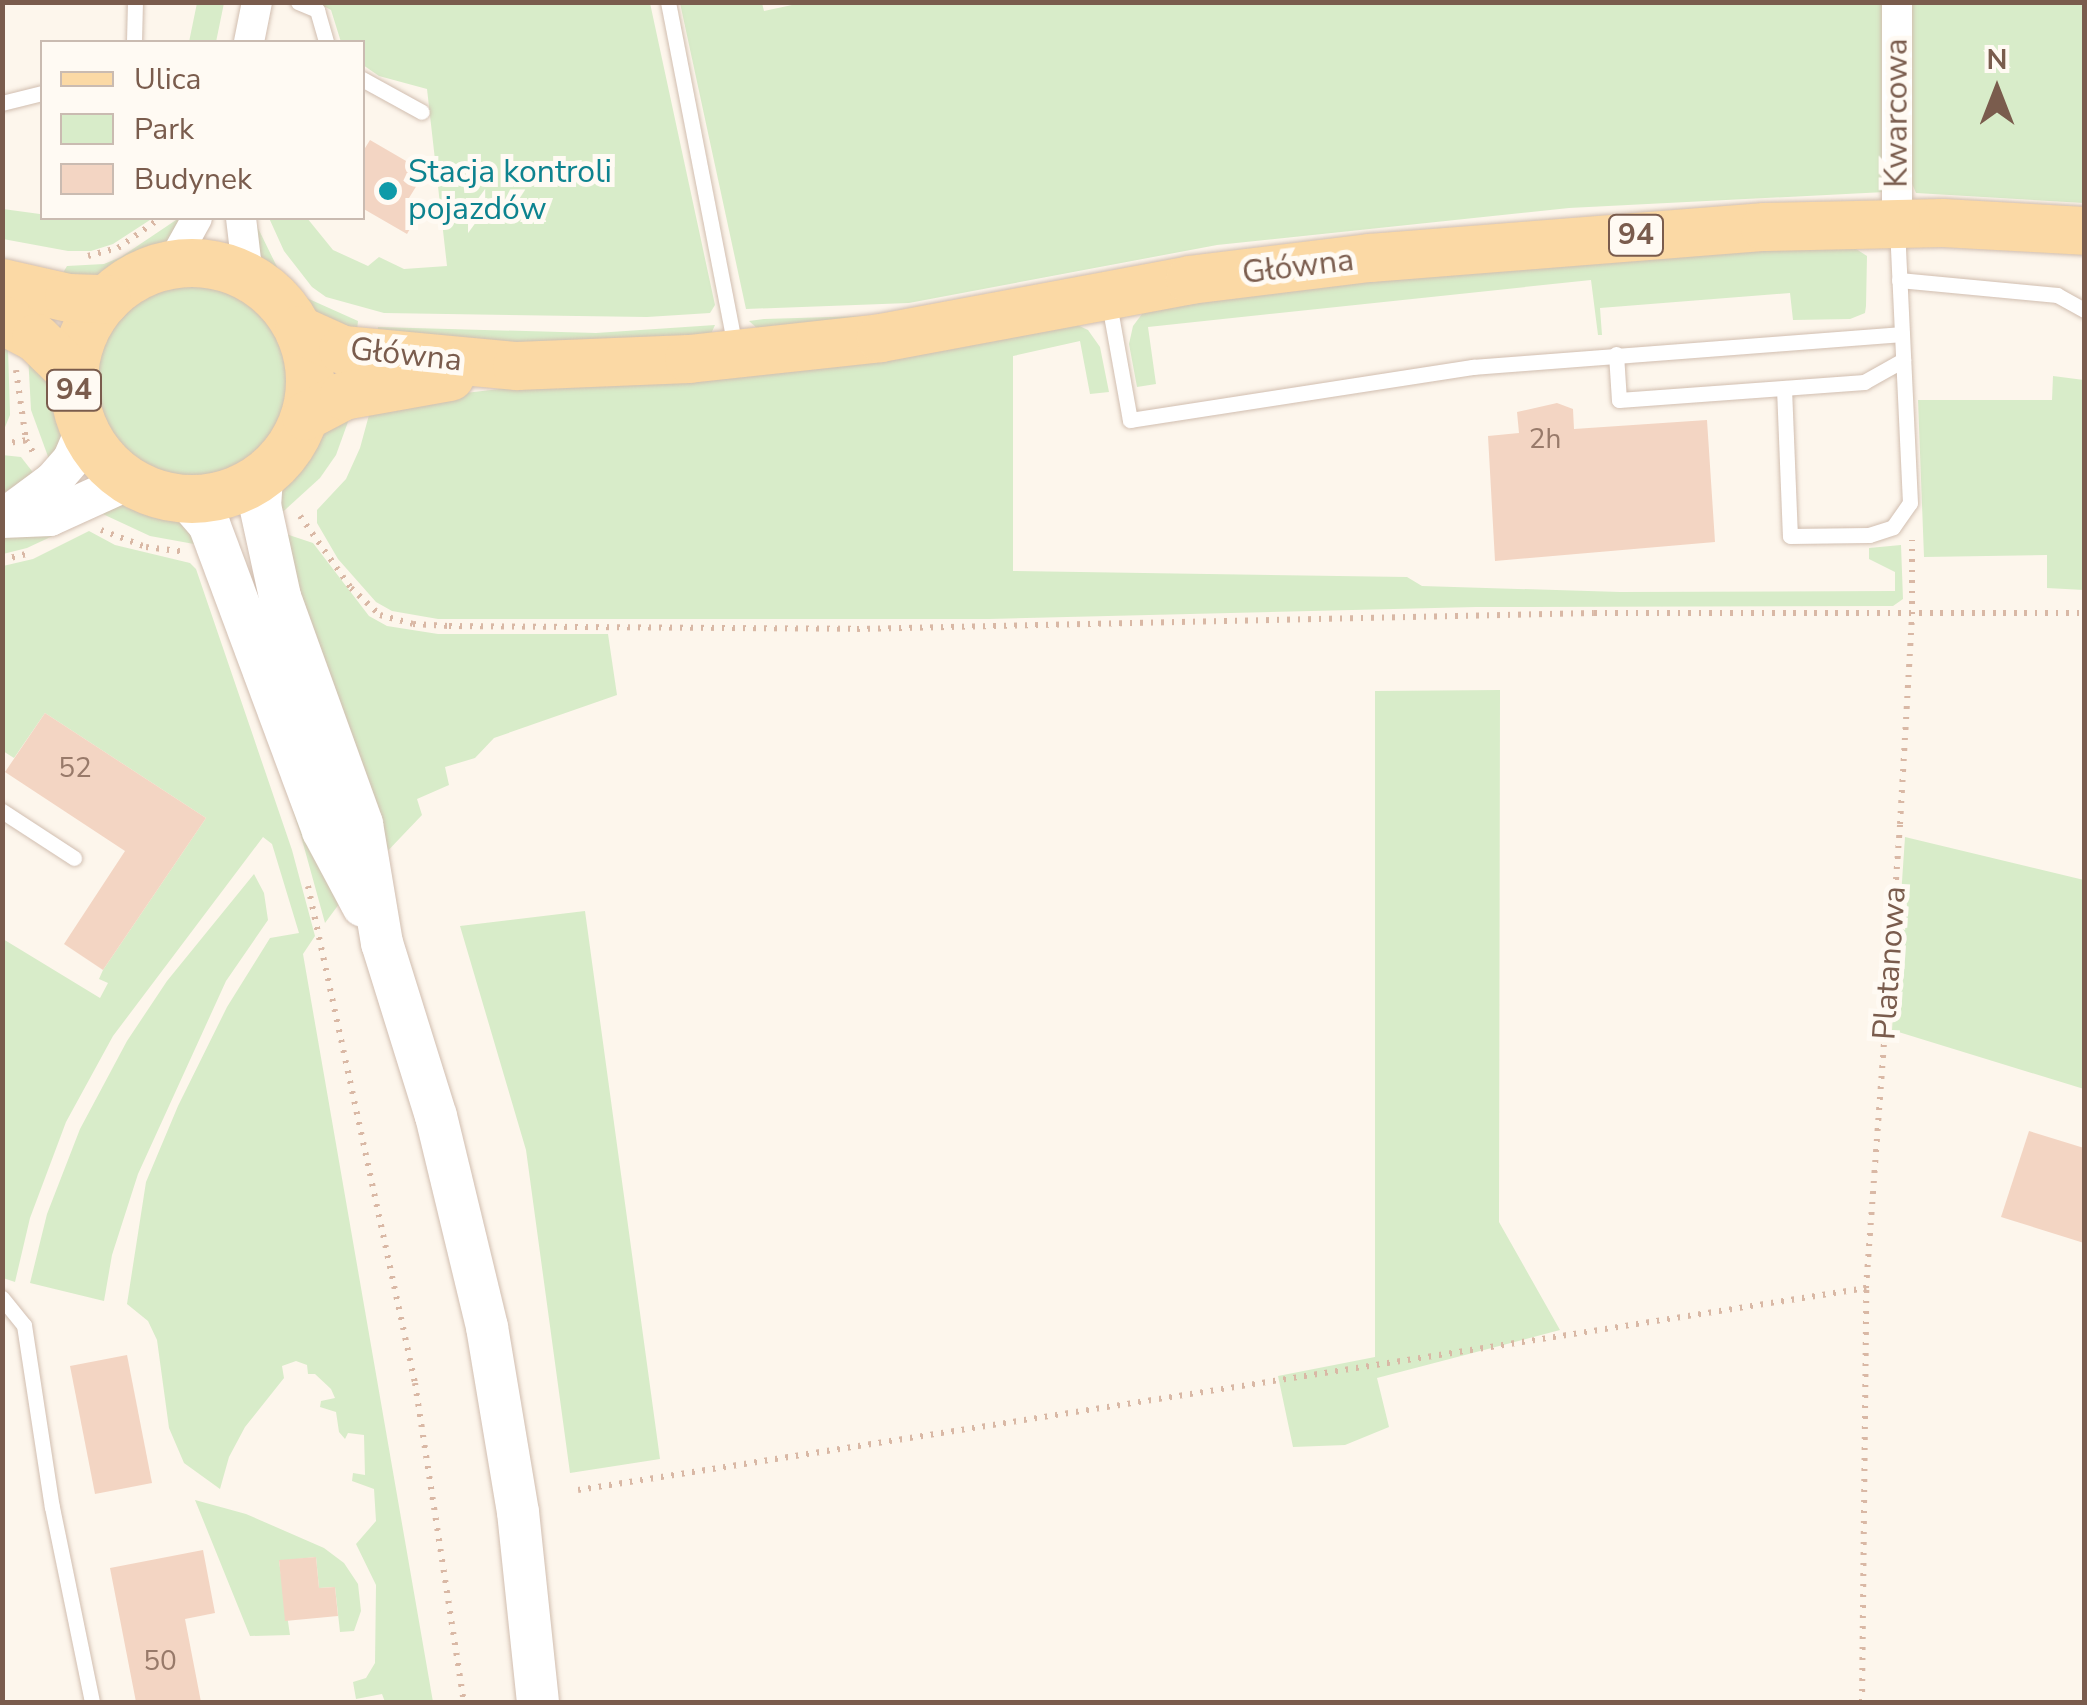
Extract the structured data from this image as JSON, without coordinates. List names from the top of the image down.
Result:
{
  "streets": {
    "main road": ["94", "Główna"],
    "street": ["Kwarcowa"],
    "path": ["Platanowa"]
  },
  "crossings": [
    ["Kwarcowa", "Główna"],
    ["94", "Główna"]
  ],
  "places": ["Stacja kontroli pojazdów"],
  "house_numbers": ["2h", "52", "50"],
  "legend": ["Ulica", "Park", "Budynek"],
  "north": "top"
}
